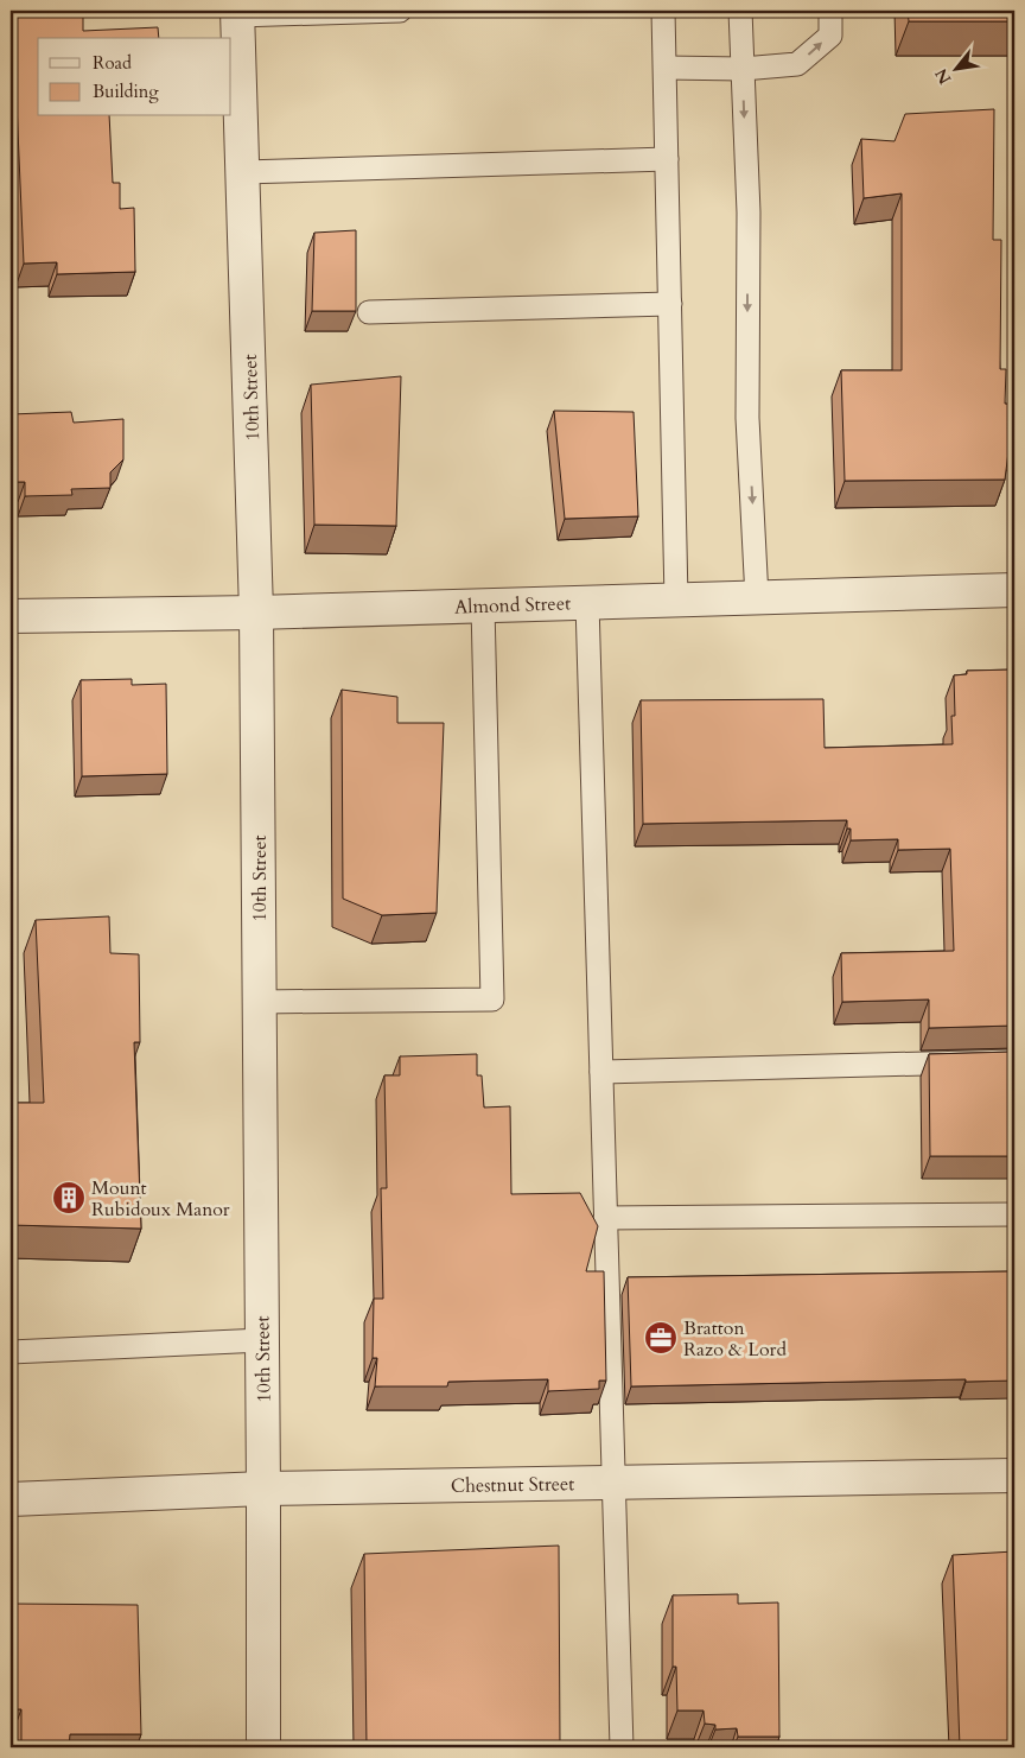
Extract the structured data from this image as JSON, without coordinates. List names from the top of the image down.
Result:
{
  "streets": {
    "street": ["10th Street", "Almond Street", "Chestnut Street"]
  },
  "crossings": [
    ["10th Street", "Almond Street"],
    ["10th Street", "Chestnut Street"]
  ],
  "places": {
    "building": ["Mount Rubidoux Manor"],
    "office": ["Bratton Razo & Lord"]
  },
  "legend": ["Road", "Building"],
  "north": "bottom left"
}
